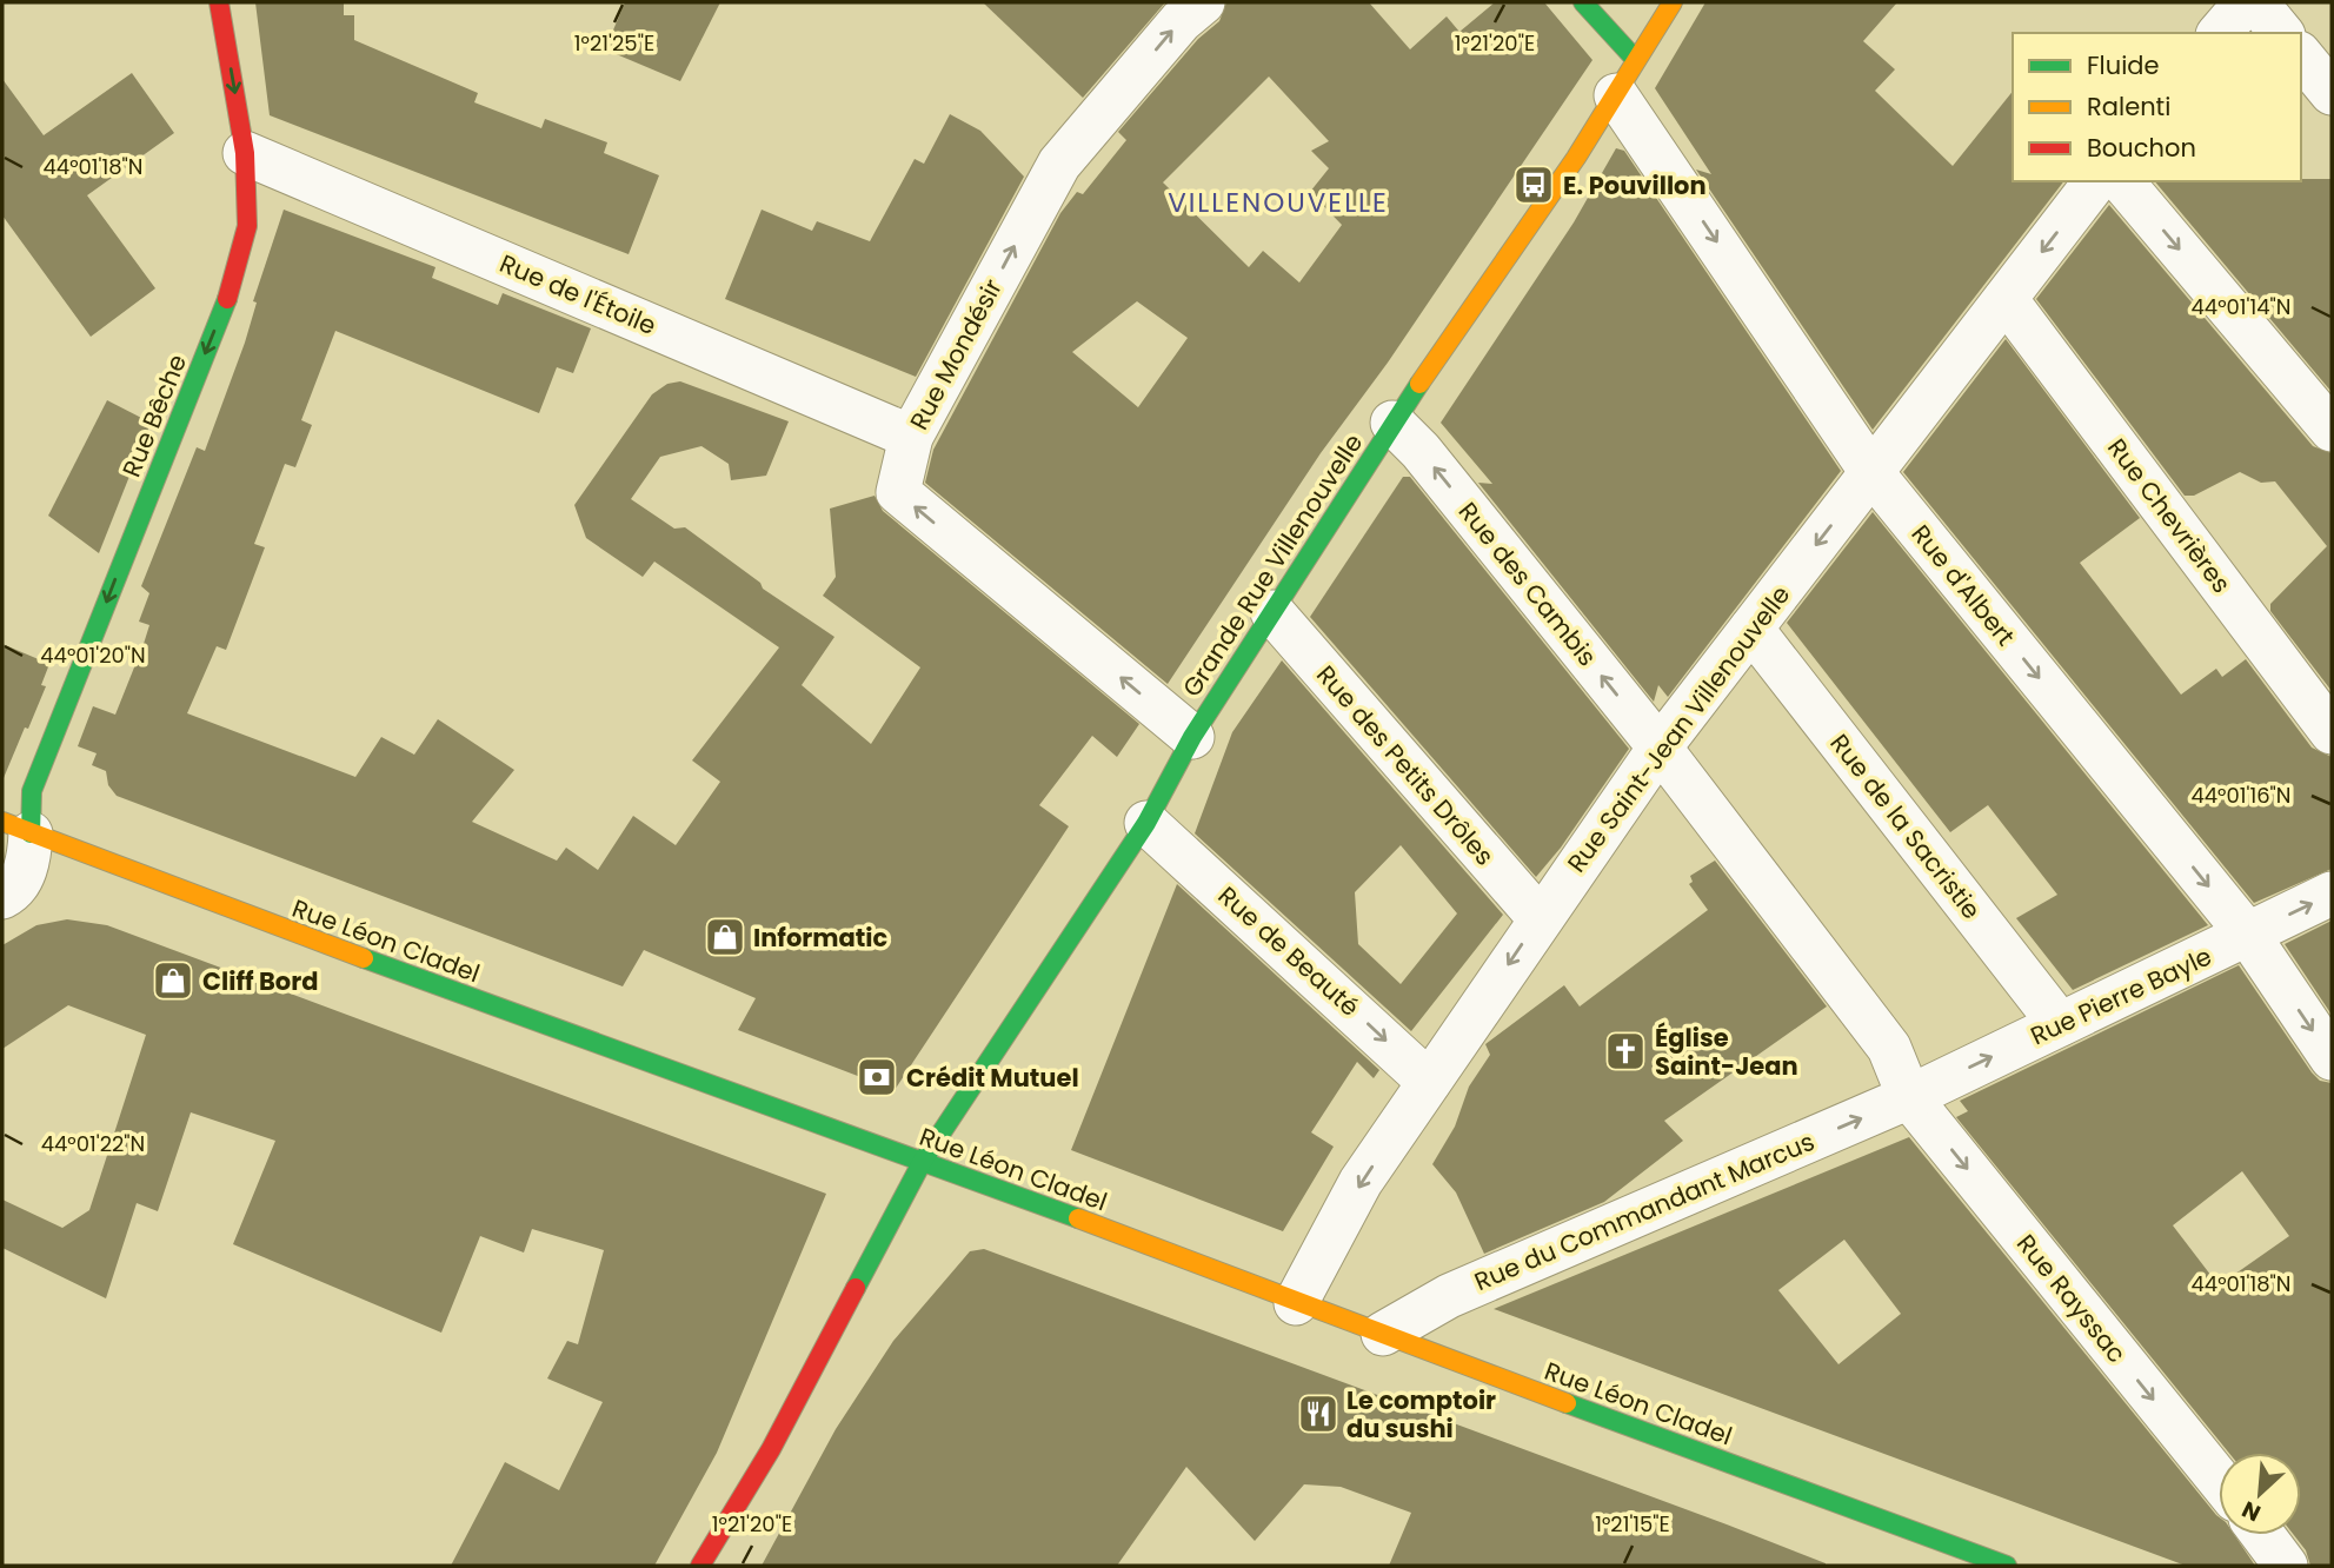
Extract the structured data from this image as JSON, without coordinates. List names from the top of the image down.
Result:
{
  "streets": {
    "main road": ["Rue Bêche", "Grande Rue Villenouvelle", "Rue Léon Cladel"],
    "street": [
      "Rue de l'Étoile",
      "Rue Mondésir",
      "Rue Chevrières",
      "Rue des Cambis",
      "Rue d'Albert",
      "Rue Saint-Jean Villenouvelle",
      "Rue des Petits Drôles",
      "Rue de la Sacristie",
      "Rue de Beauté",
      "Rue Pierre Bayle",
      "Rue du Commandant Marcus",
      "Rue Rayssac"
    ]
  },
  "crossings": [
    ["Rue de l'Étoile", "Rue Mondésir"],
    ["Rue de l'Étoile", "Rue Bêche"],
    ["Rue Mondésir", "Grande Rue Villenouvelle"],
    ["Rue Bêche", "Rue Léon Cladel"],
    ["Rue Chevrières", "Rue Saint-Jean Villenouvelle"],
    ["Grande Rue Villenouvelle", "Rue des Cambis"],
    ["Grande Rue Villenouvelle", "Rue d'Albert"],
    ["Grande Rue Villenouvelle", "Rue des Petits Drôles"],
    ["Grande Rue Villenouvelle", "Rue Léon Cladel"],
    ["Grande Rue Villenouvelle", "Rue de Beauté"],
    ["Rue des Cambis", "Rue Saint-Jean Villenouvelle"],
    ["Rue des Cambis", "Rue Pierre Bayle"],
    ["Rue des Cambis", "Rue du Commandant Marcus"],
    ["Rue des Cambis", "Rue Rayssac"],
    ["Rue d'Albert", "Rue Saint-Jean Villenouvelle"],
    ["Rue d'Albert", "Rue Pierre Bayle"],
    ["Rue Saint-Jean Villenouvelle", "Rue des Petits Drôles"],
    ["Rue Saint-Jean Villenouvelle", "Rue de la Sacristie"],
    ["Rue Saint-Jean Villenouvelle", "Rue Léon Cladel"],
    ["Rue Saint-Jean Villenouvelle", "Rue de Beauté"],
    ["Rue de la Sacristie", "Rue Pierre Bayle"],
    ["Rue Léon Cladel", "Rue du Commandant Marcus"],
    ["Rue Pierre Bayle", "Rue du Commandant Marcus"],
    ["Rue Pierre Bayle", "Rue Rayssac"],
    ["Rue du Commandant Marcus", "Rue Rayssac"]
  ],
  "one_way": [
    "Rue Bêche",
    "Rue des Cambis",
    "Rue d'Albert",
    "Rue Saint-Jean Villenouvelle",
    "Rue de Beauté",
    "Rue Pierre Bayle",
    "Rue du Commandant Marcus",
    "Rue Rayssac"
  ],
  "districts": ["VILLENOUVELLE"],
  "places": {
    "bus stop": ["E. Pouvillon"],
    "shop": ["Informatic", "Cliff Bord"],
    "church": ["Église Saint-Jean"],
    "bank": ["Crédit Mutuel"],
    "restaurant": ["Le comptoir du sushi"]
  },
  "legend": ["Fluide", "Ralenti", "Bouchon"],
  "north": "bottom left",
  "coordinates": [
    "1°21'25\"E",
    "1°21'20\"E",
    "44°01'18\"N",
    "44°01'14\"N",
    "44°01'20\"N",
    "44°01'16\"N",
    "44°01'22\"N",
    "1°21'15\"E"
  ]
}
